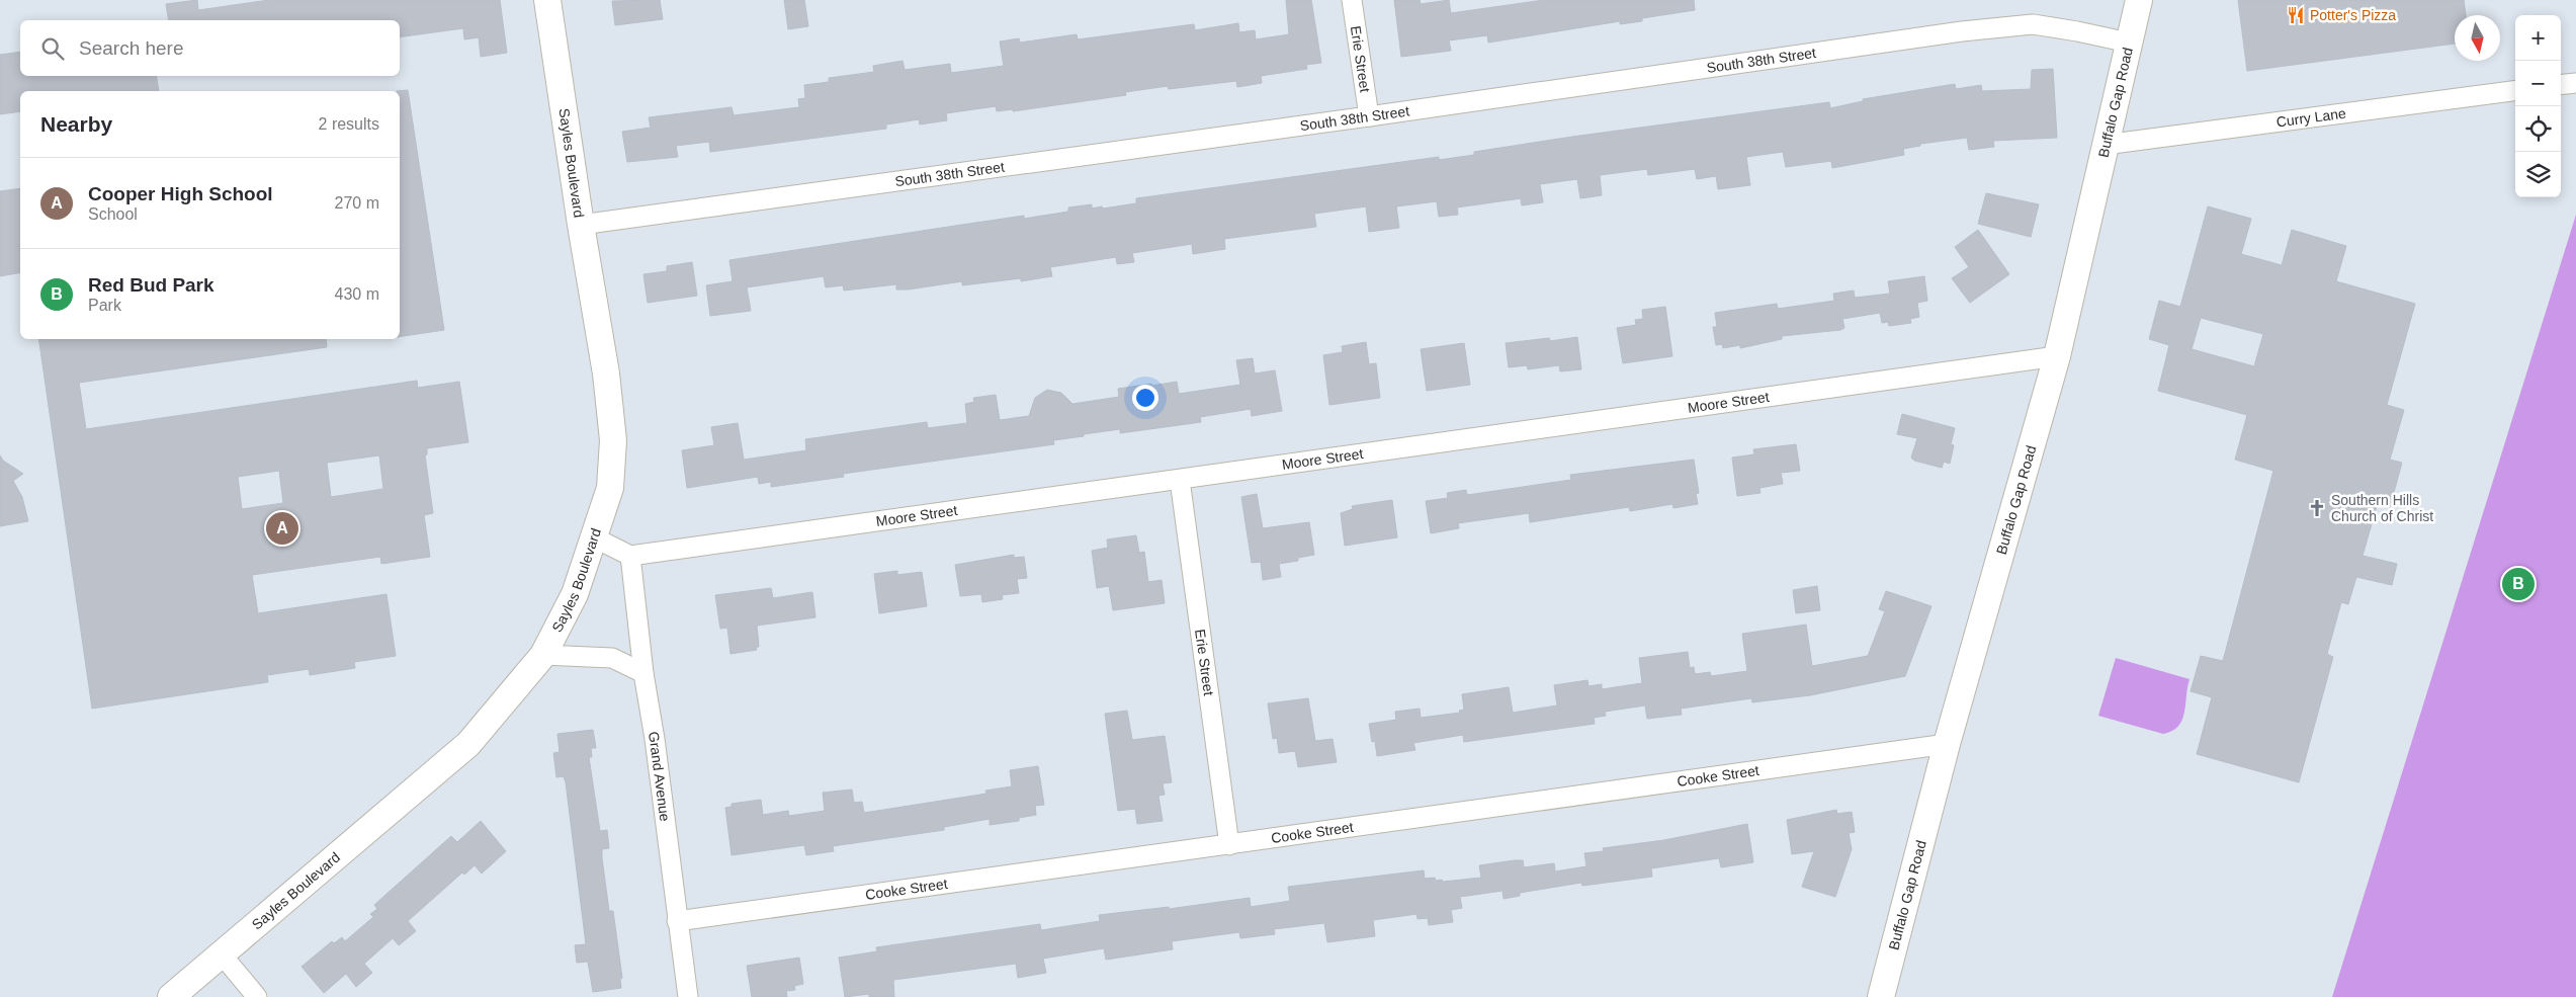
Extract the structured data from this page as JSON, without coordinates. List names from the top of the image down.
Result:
{
  "streets": {
    "street": [
      "Erie Street",
      "South 38th Street",
      "Buffalo Gap Road",
      "Curry Lane",
      "Sayles Boulevard",
      "Moore Street",
      "Grand Avenue",
      "Cooke Street"
    ]
  },
  "crossings": [
    ["Erie Street", "South 38th Street"],
    ["Erie Street", "Moore Street"],
    ["Erie Street", "Cooke Street"],
    ["South 38th Street", "Buffalo Gap Road"],
    ["South 38th Street", "Sayles Boulevard"],
    ["Buffalo Gap Road", "Curry Lane"],
    ["Buffalo Gap Road", "Moore Street"],
    ["Buffalo Gap Road", "Cooke Street"],
    ["Moore Street", "Grand Avenue"],
    ["Grand Avenue", "Cooke Street"]
  ],
  "places": {
    "restaurant": ["Potter's Pizza"],
    "church": ["Southern Hills Church of Christ"]
  },
  "north": "bottom",
  "page": {
    "map_buttons": ["+", "−"],
    "search": "Search here",
    "heading": ["Nearby", "2 results"],
    "list": [
      {
        "mark": "A",
        "name": "Cooper High School",
        "note": "School",
        "value": "270 m"
      },
      {
        "mark": "B",
        "name": "Red Bud Park",
        "note": "Park",
        "value": "430 m"
      }
    ],
    "pins": ["A", "B"]
  }
}
